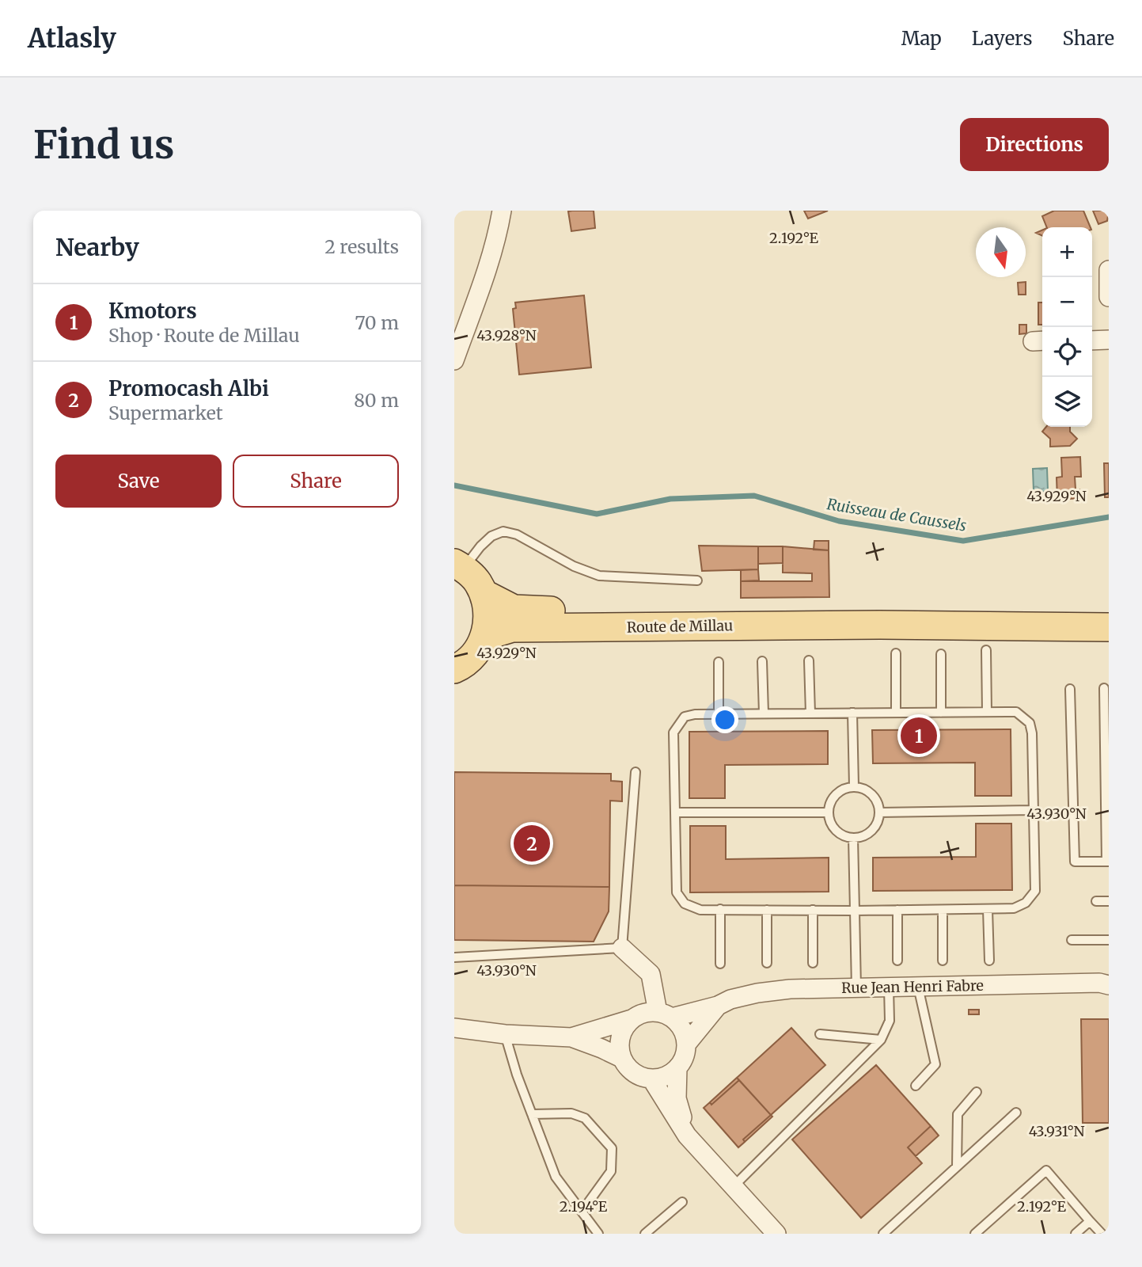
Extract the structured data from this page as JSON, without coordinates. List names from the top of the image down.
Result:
{
  "streets": {
    "main road": ["Route de Millau"],
    "street": ["Rue Jean Henri Fabre"]
  },
  "water": ["Ruisseau de Caussels"],
  "north": "bottom",
  "page": {
    "header": "Atlasly",
    "nav": ["Map", "Layers", "Share"],
    "buttons": [
      "Directions",
      ["Save", "Share"]
    ],
    "title": "Find us",
    "heading": ["Nearby", "2 results"],
    "map_buttons": ["+", "−"],
    "list": [
      {
        "mark": "1",
        "name": "Kmotors",
        "note": "Shop · Route de Millau",
        "value": "70 m"
      },
      {
        "mark": "2",
        "name": "Promocash Albi",
        "note": "Supermarket",
        "value": "80 m"
      }
    ],
    "pins": ["1", "2"]
  },
  "coordinates": [
    "2.192°E",
    "43.928°N",
    "43.929°N",
    "43.930°N",
    "43.931°N",
    "2.194°E"
  ]
}
